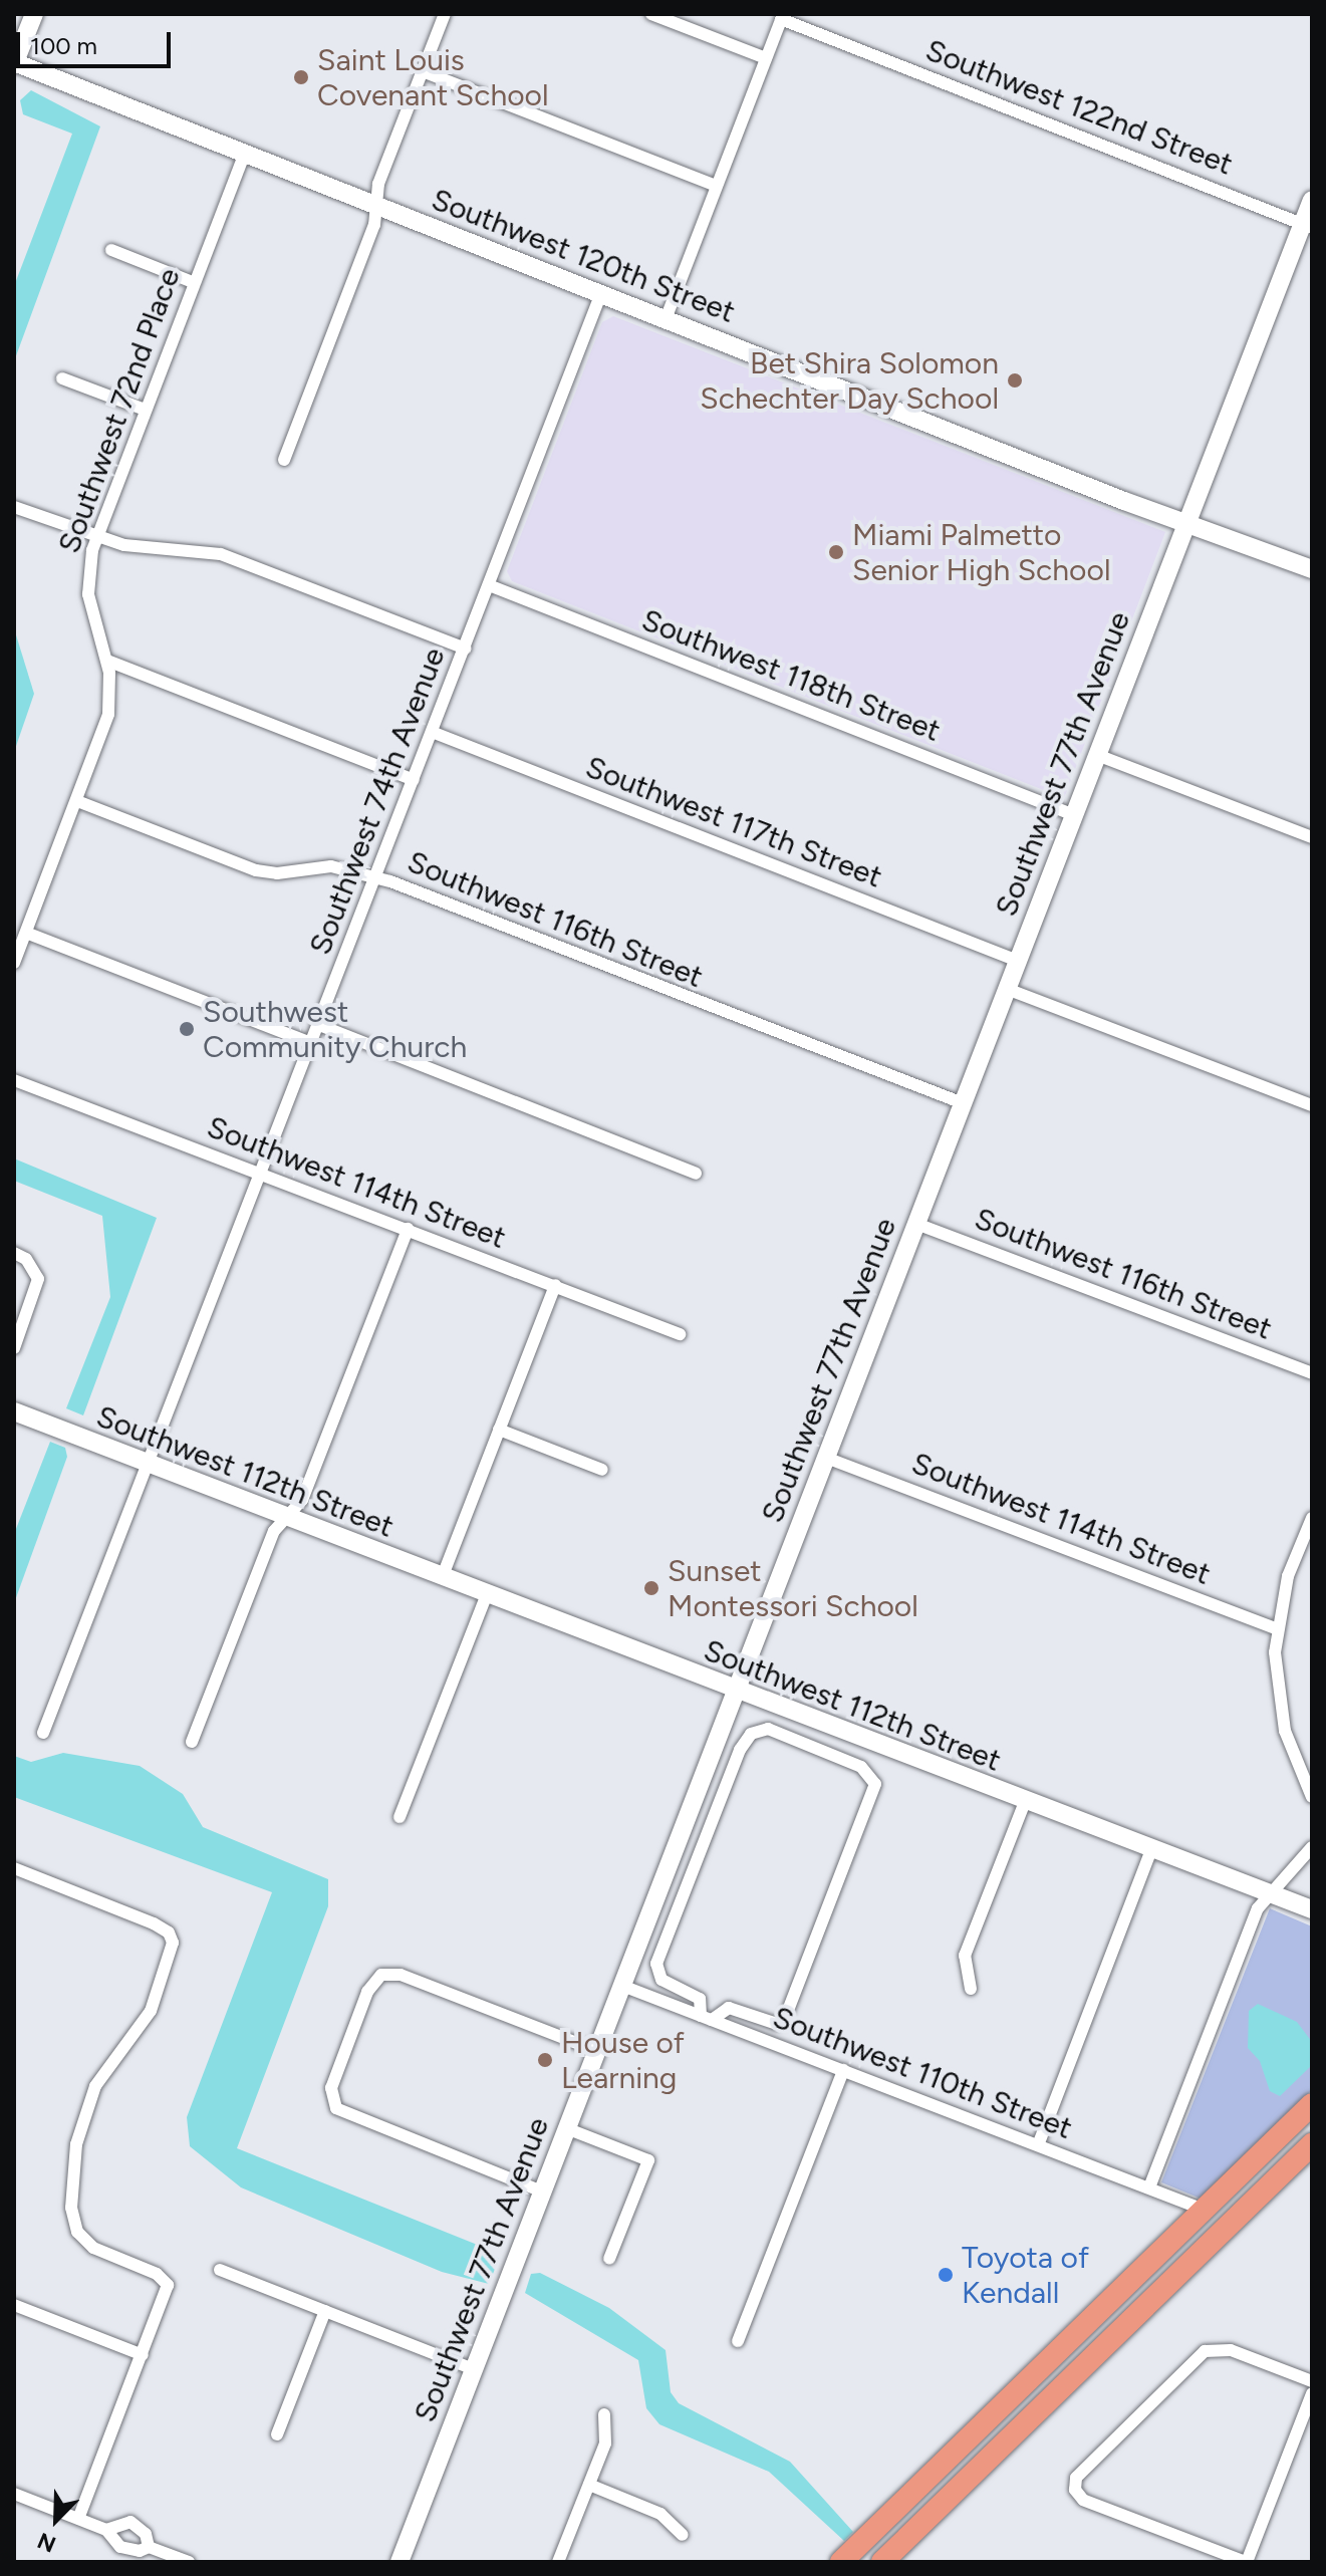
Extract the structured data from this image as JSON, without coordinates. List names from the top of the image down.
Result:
{
  "streets": {
    "street": [
      "Southwest 122nd Street",
      "Southwest 120th Street",
      "Southwest 72nd Place",
      "Southwest 118th Street",
      "Southwest 77th Avenue",
      "Southwest 74th Avenue",
      "Southwest 117th Street",
      "Southwest 116th Street",
      "Southwest 114th Street",
      "Southwest 112th Street",
      "Southwest 110th Street"
    ]
  },
  "crossings": [
    ["Southwest 122nd Street", "Southwest 77th Avenue"],
    ["Southwest 120th Street", "Southwest 72nd Place"],
    ["Southwest 120th Street", "Southwest 77th Avenue"],
    ["Southwest 120th Street", "Southwest 74th Avenue"],
    ["Southwest 72nd Place", "Southwest 116th Street"],
    ["Southwest 118th Street", "Southwest 77th Avenue"],
    ["Southwest 118th Street", "Southwest 74th Avenue"],
    ["Southwest 77th Avenue", "Southwest 117th Street"],
    ["Southwest 77th Avenue", "Southwest 116th Street"],
    ["Southwest 77th Avenue", "Southwest 114th Street"],
    ["Southwest 77th Avenue", "Southwest 112th Street"],
    ["Southwest 77th Avenue", "Southwest 110th Street"],
    ["Southwest 74th Avenue", "Southwest 117th Street"],
    ["Southwest 74th Avenue", "Southwest 116th Street"],
    ["Southwest 74th Avenue", "Southwest 114th Street"],
    ["Southwest 74th Avenue", "Southwest 112th Street"]
  ],
  "places": [
    "Saint Louis Covenant School",
    "Bet Shira Solomon Schechter Day School",
    "Miami Palmetto Senior High School",
    "Southwest Community Church",
    "Sunset Montessori School",
    "House of Learning",
    "Toyota of Kendall"
  ],
  "scale_bar": "100 m",
  "north": "bottom left"
}
